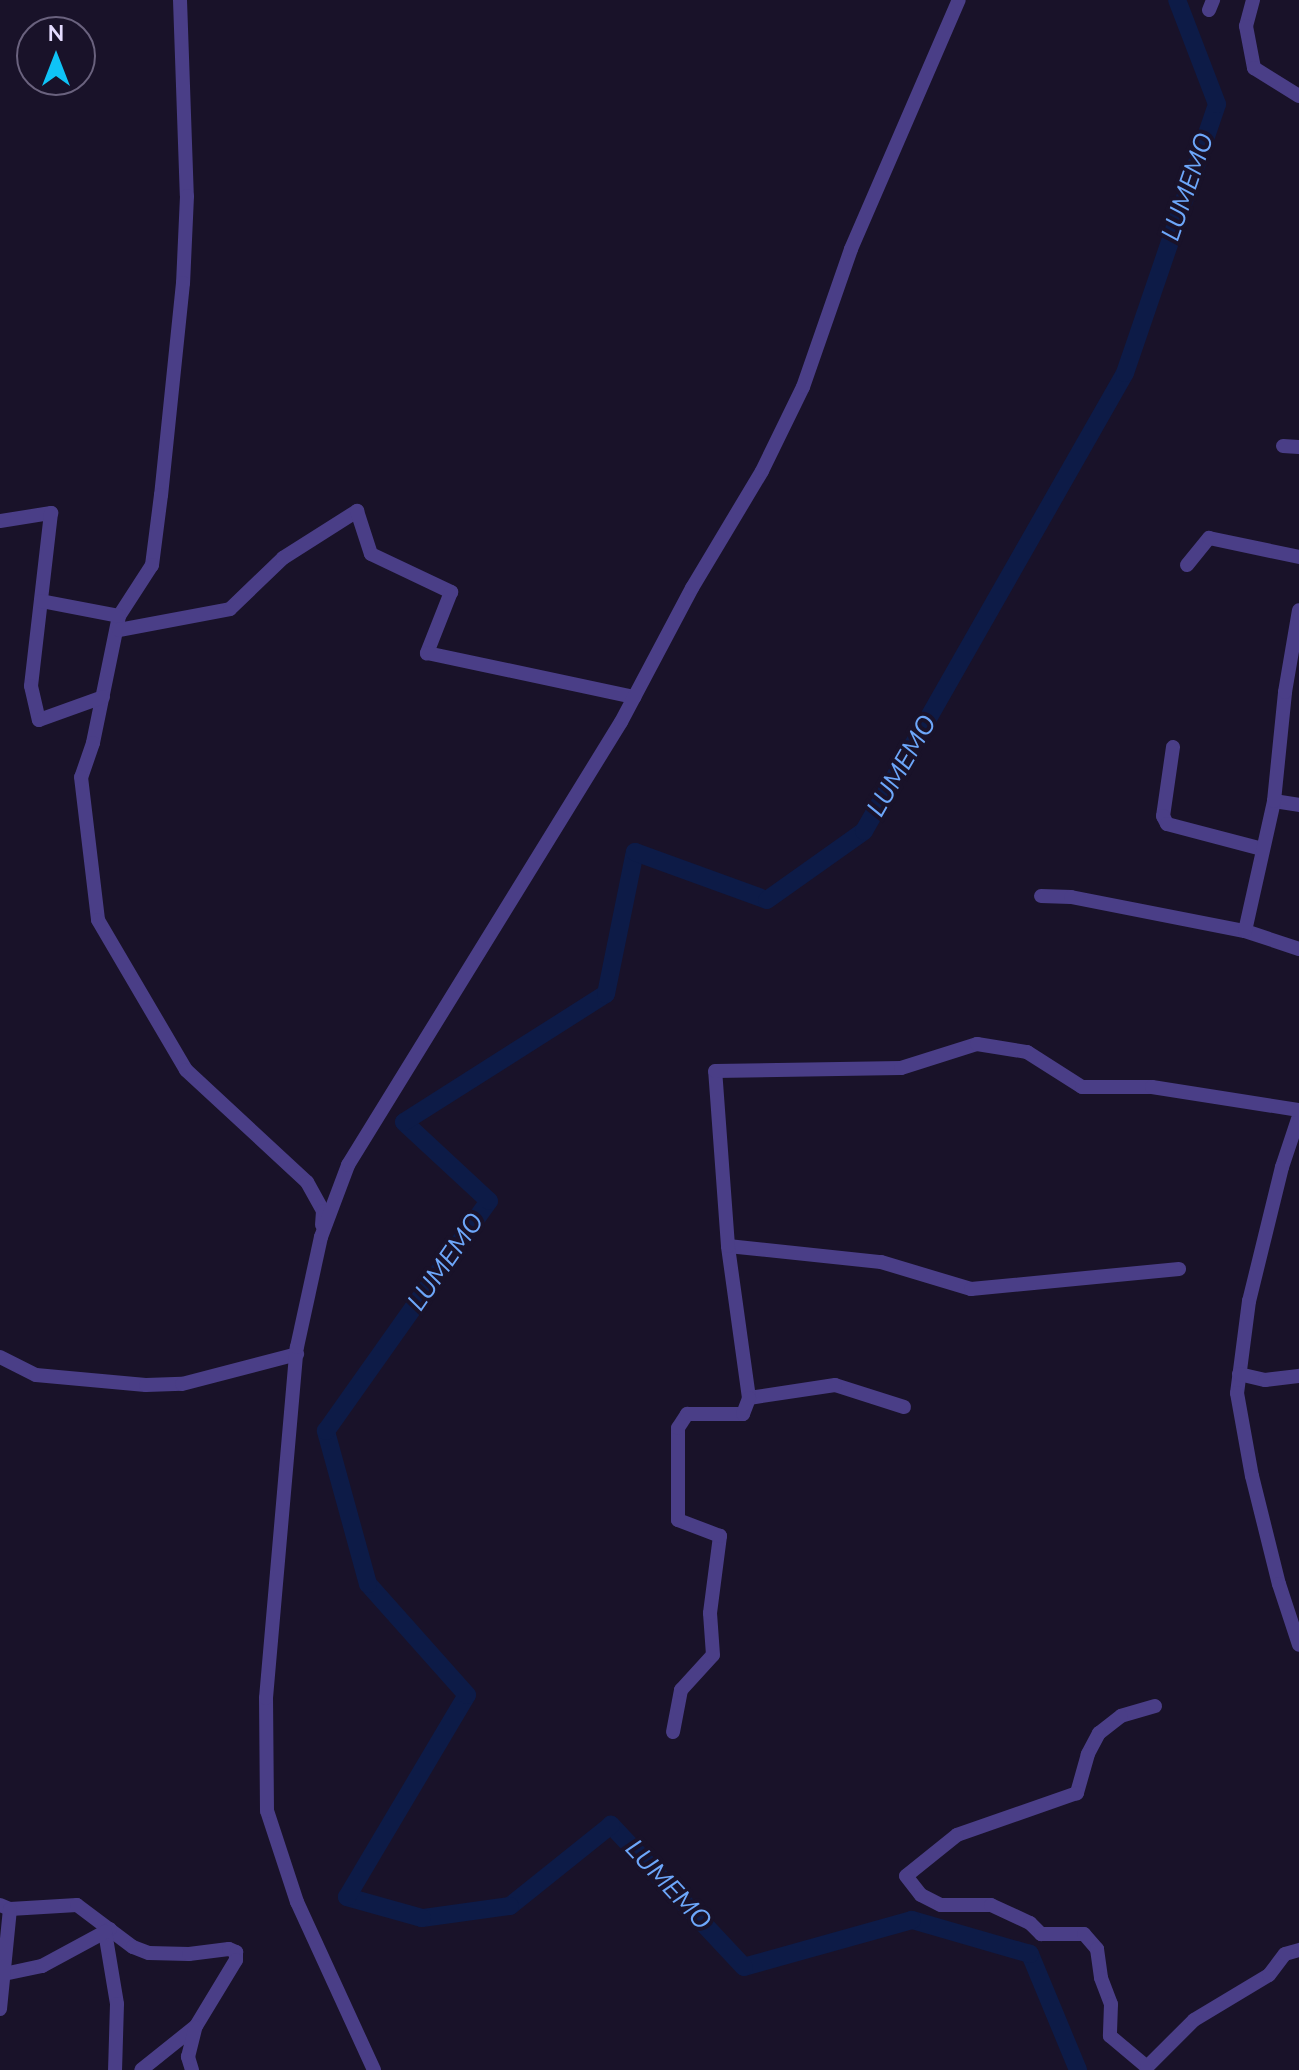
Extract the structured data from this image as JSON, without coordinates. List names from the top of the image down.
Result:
{
  "water": ["LUMEMO"],
  "north": "top"
}
